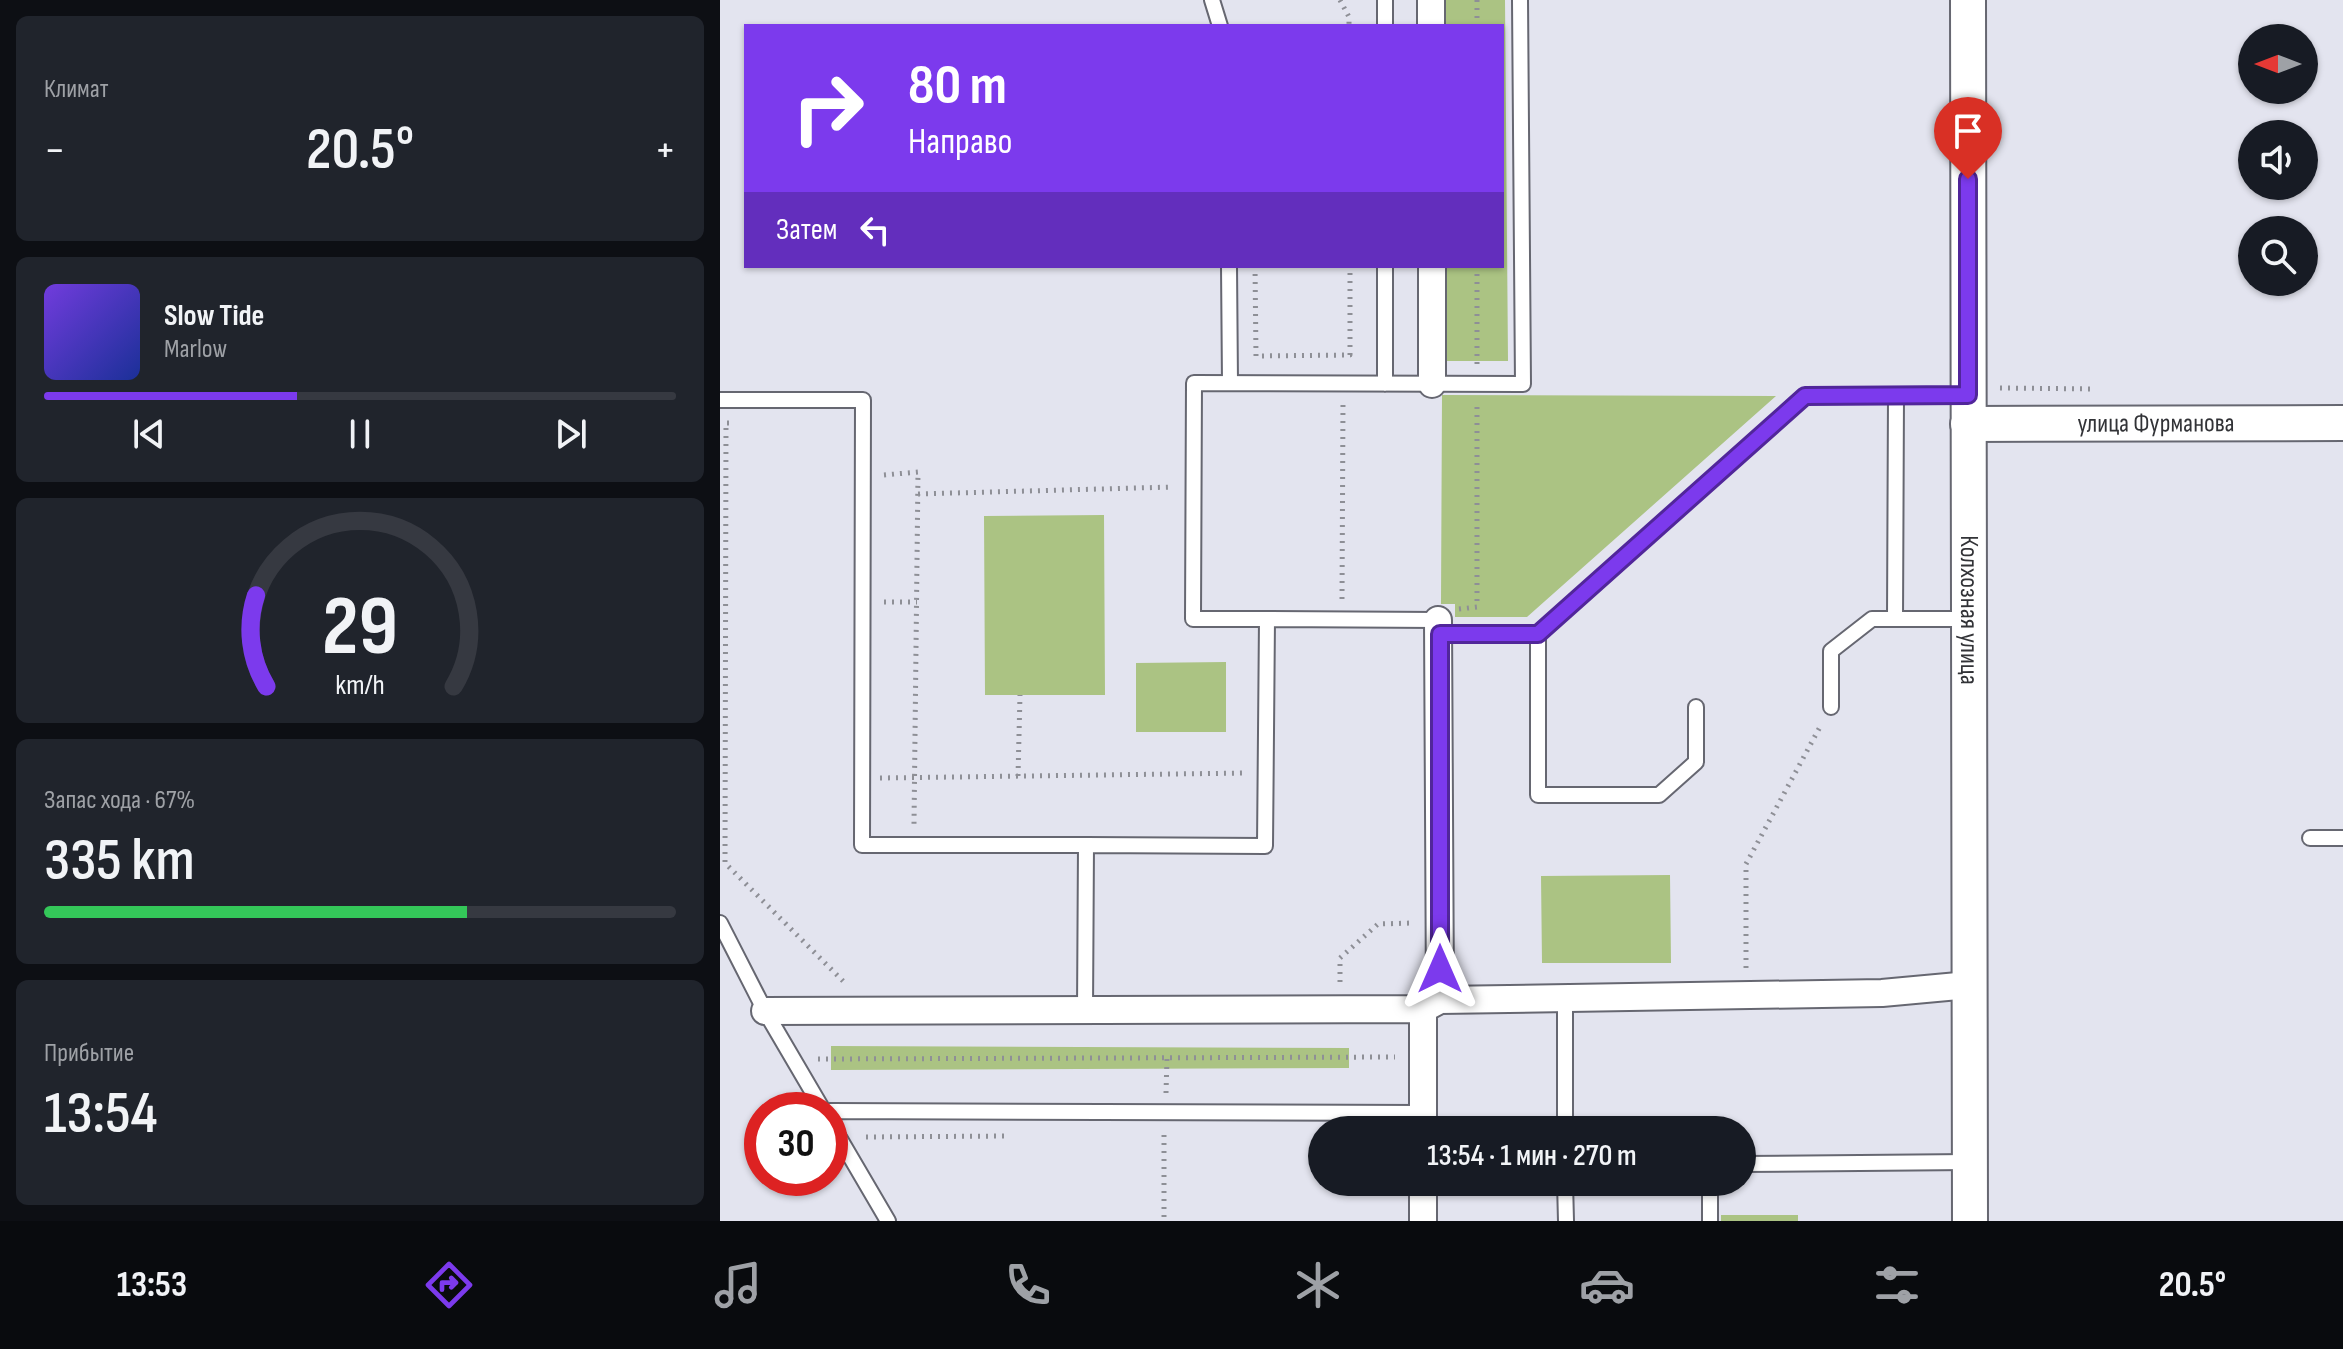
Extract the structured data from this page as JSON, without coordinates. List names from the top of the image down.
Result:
{
  "streets": {
    "street": ["улица Фурманова", "Колхозная улица"]
  },
  "crossings": [
    ["улица Фурманова", "Колхозная улица"]
  ],
  "north": "left",
  "page": {
    "tile": [
      "Климат",
      ["Запас хода · 67%", "335 km"],
      ["Прибытие", "13:54"]
    ],
    "turn": ["80 m", "Направо"],
    "heat": ["−", "20.5°", "+"],
    "then": "Затем",
    "song": ["Slow Tide", "Marlow"],
    "limit": "30",
    "trip": "13:54 · 1 мин · 270 m",
    "tabs": ["13:53", "20.5°"],
    "gauge": ["29", "km/h"]
  }
}
